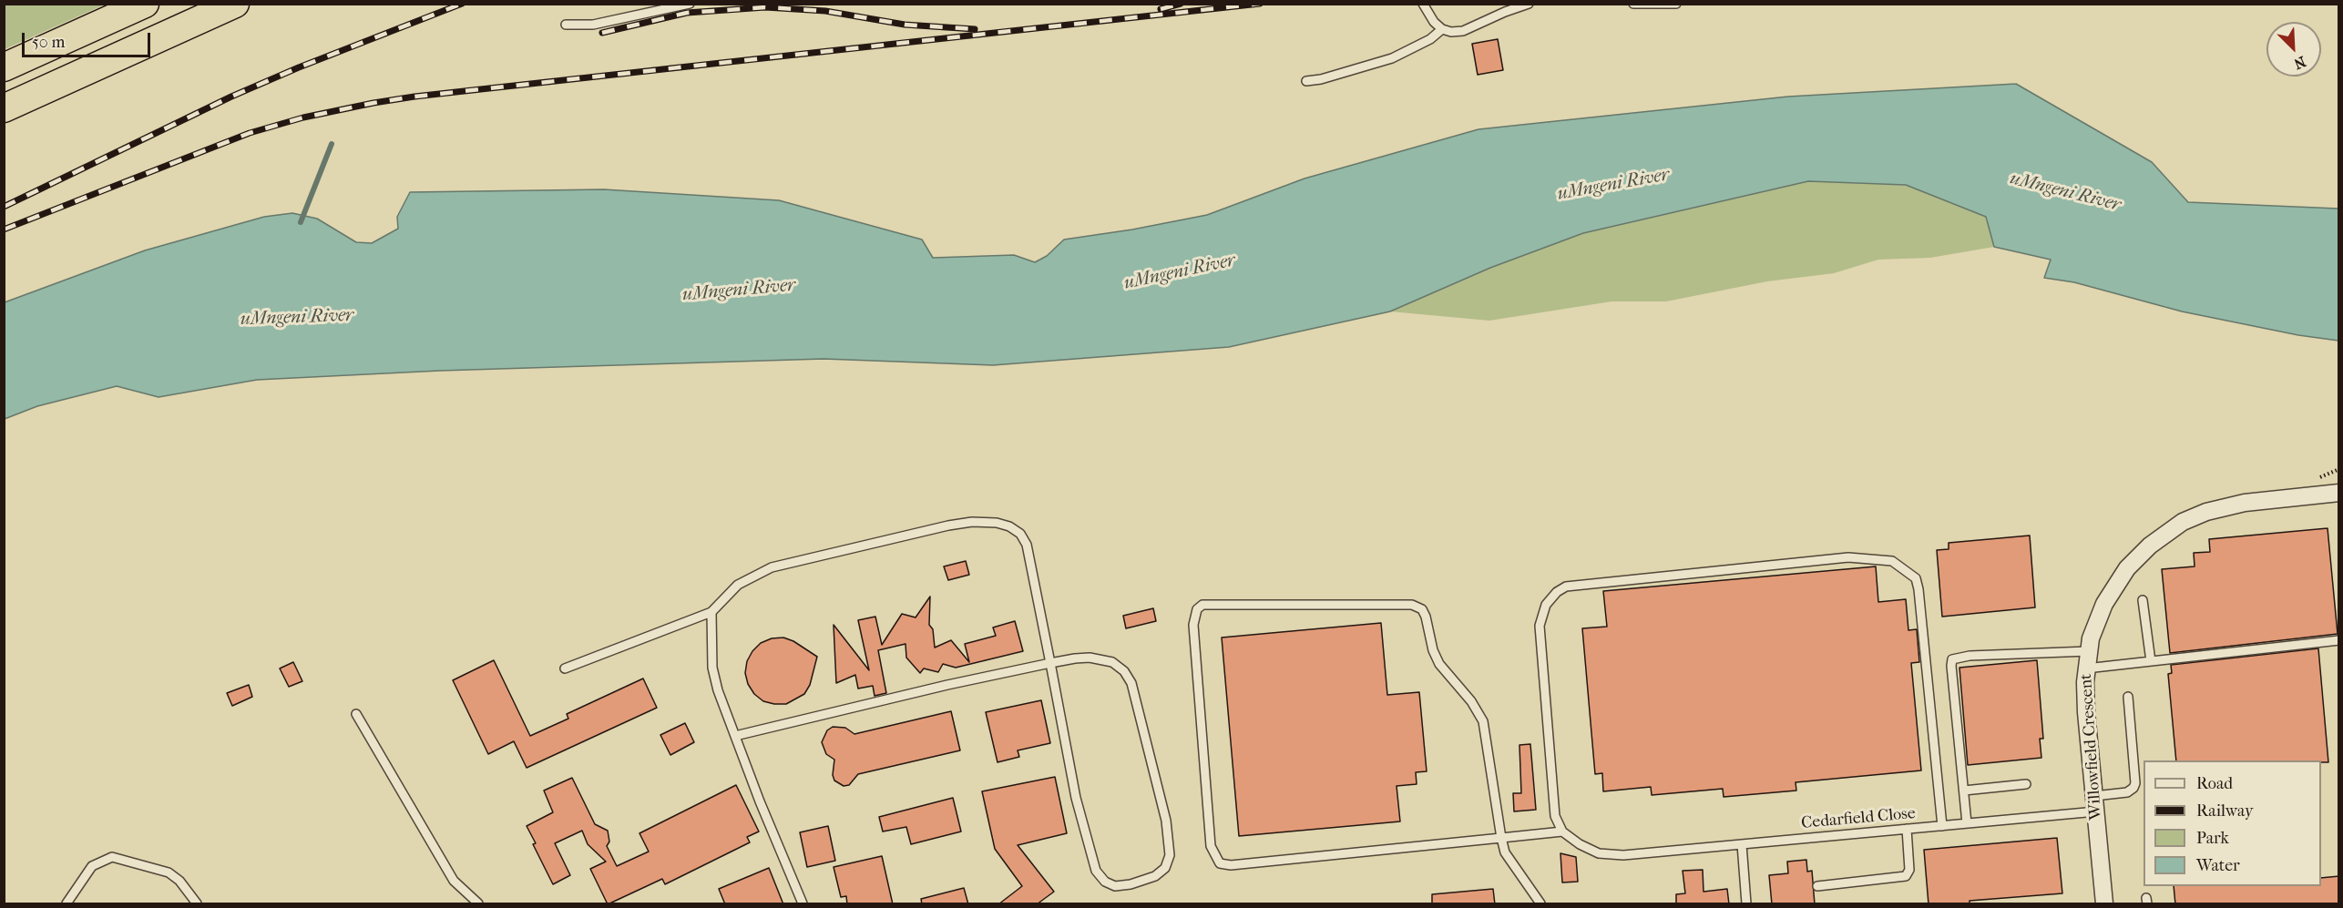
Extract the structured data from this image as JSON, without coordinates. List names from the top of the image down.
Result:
{
  "streets": {
    "street": ["Willowfield Crescent"],
    "lane": ["Cedarfield Close"]
  },
  "crossings": [
    ["Willowfield Crescent", "Cedarfield Close"]
  ],
  "water": ["uMngeni River"],
  "legend": [
    "Road",
    "Railway",
    "Park",
    "Water"
  ],
  "scale_bar": "50 m",
  "north": "bottom right"
}
